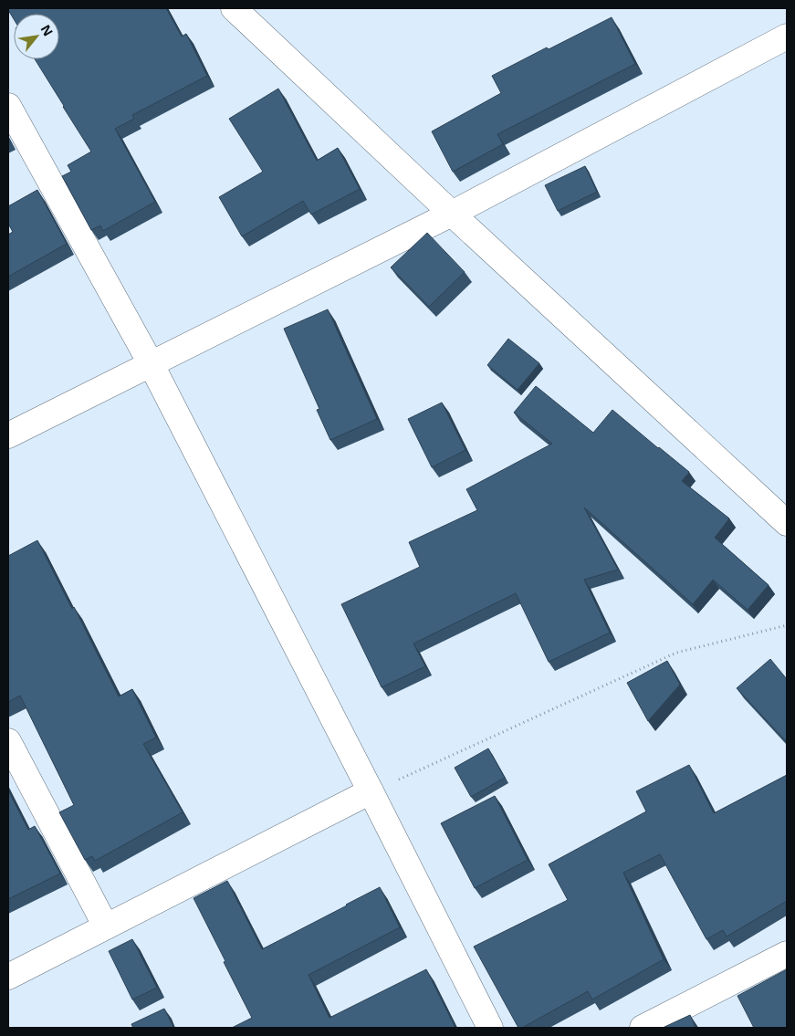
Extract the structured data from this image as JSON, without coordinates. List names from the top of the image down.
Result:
{
  "north": "top right"
}
